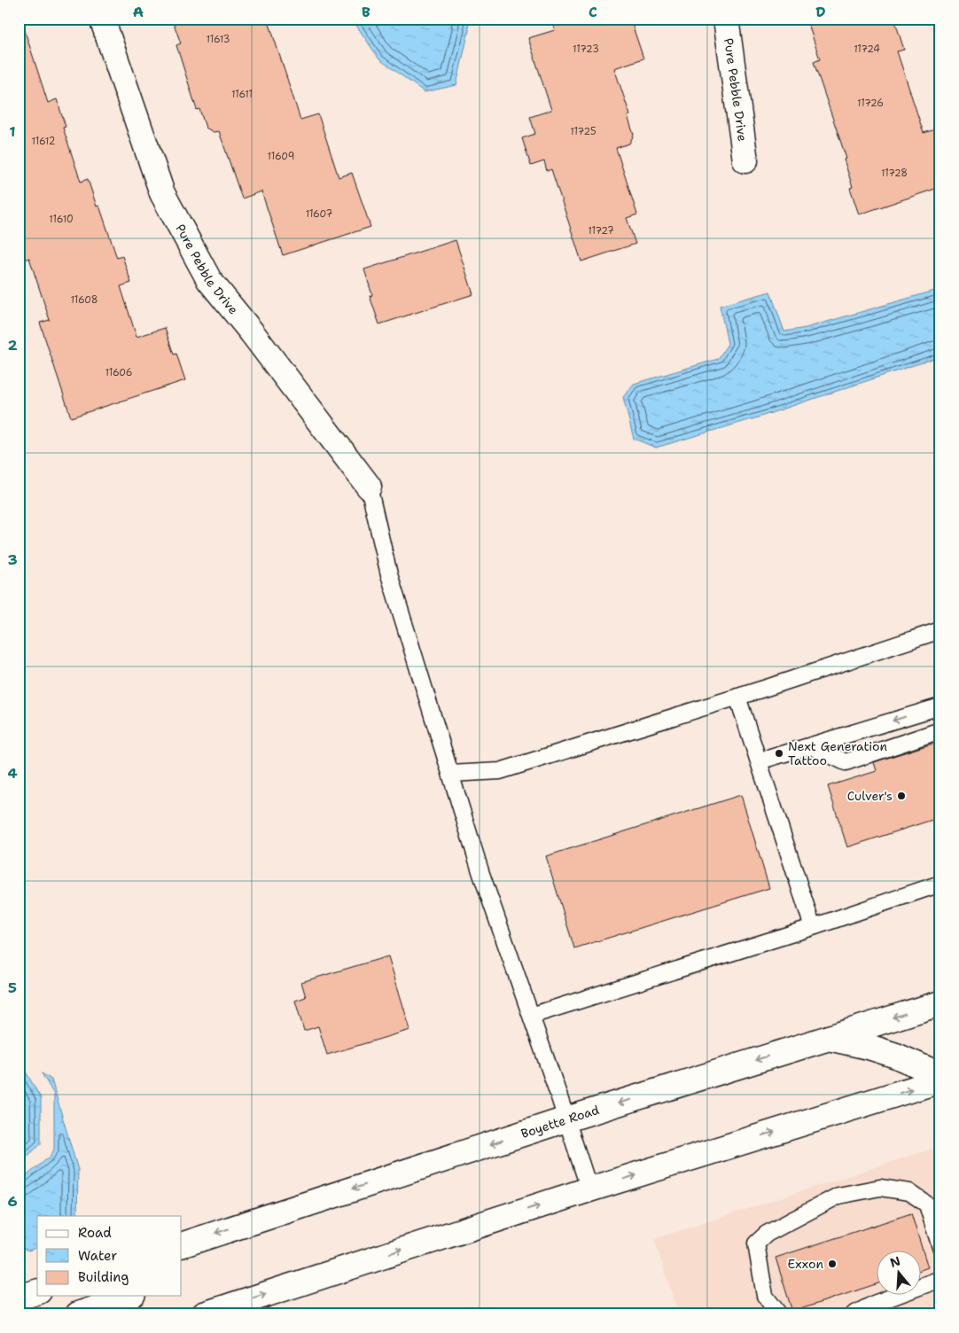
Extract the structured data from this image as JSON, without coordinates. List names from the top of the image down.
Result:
{
  "streets": {
    "main road": ["Pure Pebble Drive", "Boyette Road"]
  },
  "places": ["Next Generation Tattoo", "Culver's", "Exxon"],
  "house_numbers": [
    "11613",
    "11723",
    "11724",
    "11611",
    "11726",
    "11725",
    "11612",
    "11609",
    "11728",
    "11607",
    "11610",
    "11727",
    "11608",
    "11606"
  ],
  "legend": ["Road", "Water", "Building"],
  "north": "top",
  "grid": {
    "columns": [
      "A",
      "B",
      "C",
      "D"
    ],
    "rows": [
      "1",
      "2",
      "3",
      "4",
      "5",
      "6"
    ]
  }
}
